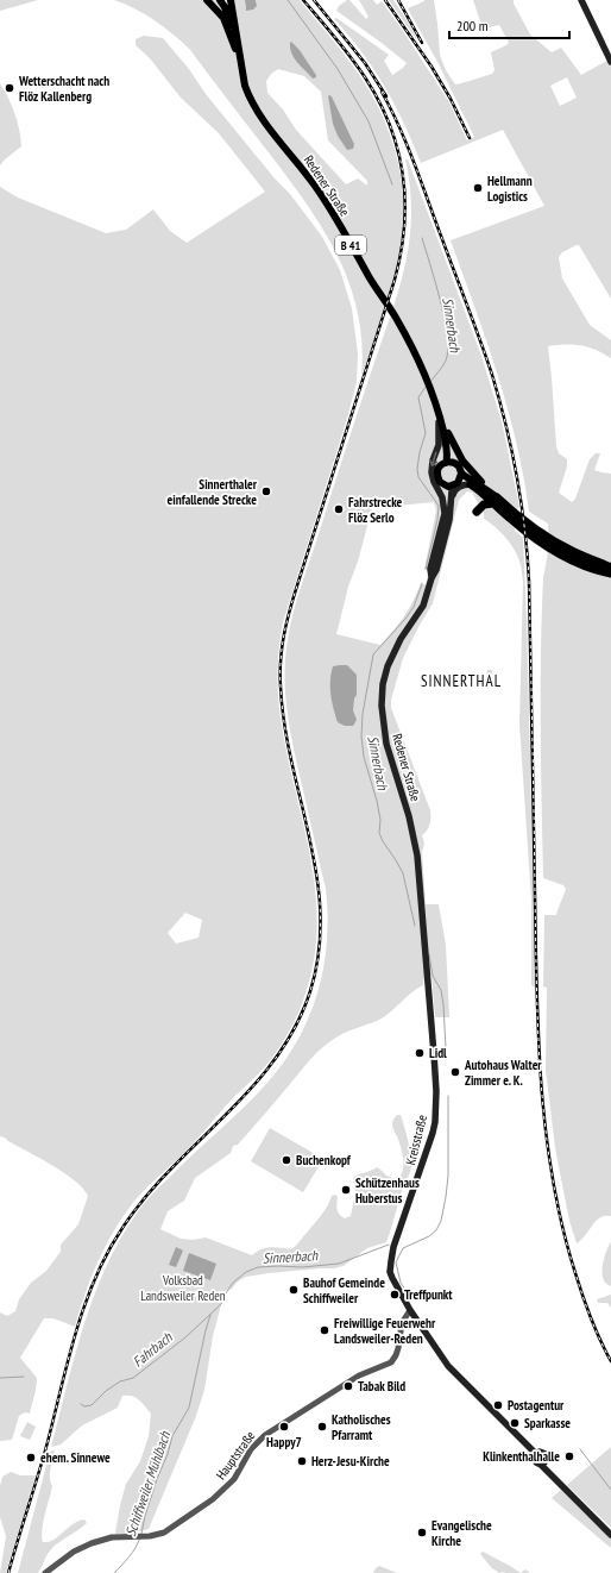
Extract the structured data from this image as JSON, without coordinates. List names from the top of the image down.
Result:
{
  "streets": {
    "highway": ["B 41"],
    "main road": ["Redener Straße", "Kreisstraße"],
    "street": ["Hauptstraße"]
  },
  "crossings": [
    ["Redener Straße", "B 41"],
    ["Redener Straße", "Kreisstraße"],
    ["Kreisstraße", "Hauptstraße"]
  ],
  "districts": ["SINNERTHAL"],
  "water": ["Sinnerbach", "Fahrbach", "Schiffweiler Mühlbach"],
  "parks": ["Volksbad Landsweiler Reden"],
  "places": [
    "Wetterschacht nach Flöz Kallenberg",
    "Hellmann Logistics",
    "Sinnerthaler einfallende Strecke",
    "Fahrstrecke Flöz Serlo",
    "Lidl",
    "Autohaus Walter Zimmer e. K.",
    "Buchenkopf",
    "Schützenhaus Huberstus",
    "Bauhof Gemeinde Schiffweiler",
    "Treffpunkt",
    "Freiwillige Feuerwehr Landsweiler-Reden",
    "Tabak Bild",
    "Postagentur",
    "Sparkasse",
    "Happy7",
    "Katholisches Pfarramt",
    "Klinkenthalhalle",
    "ehem. Sinnewe",
    "Herz-Jesu-Kirche",
    "Evangelische Kirche"
  ],
  "scale_bar": "200 m"
}
